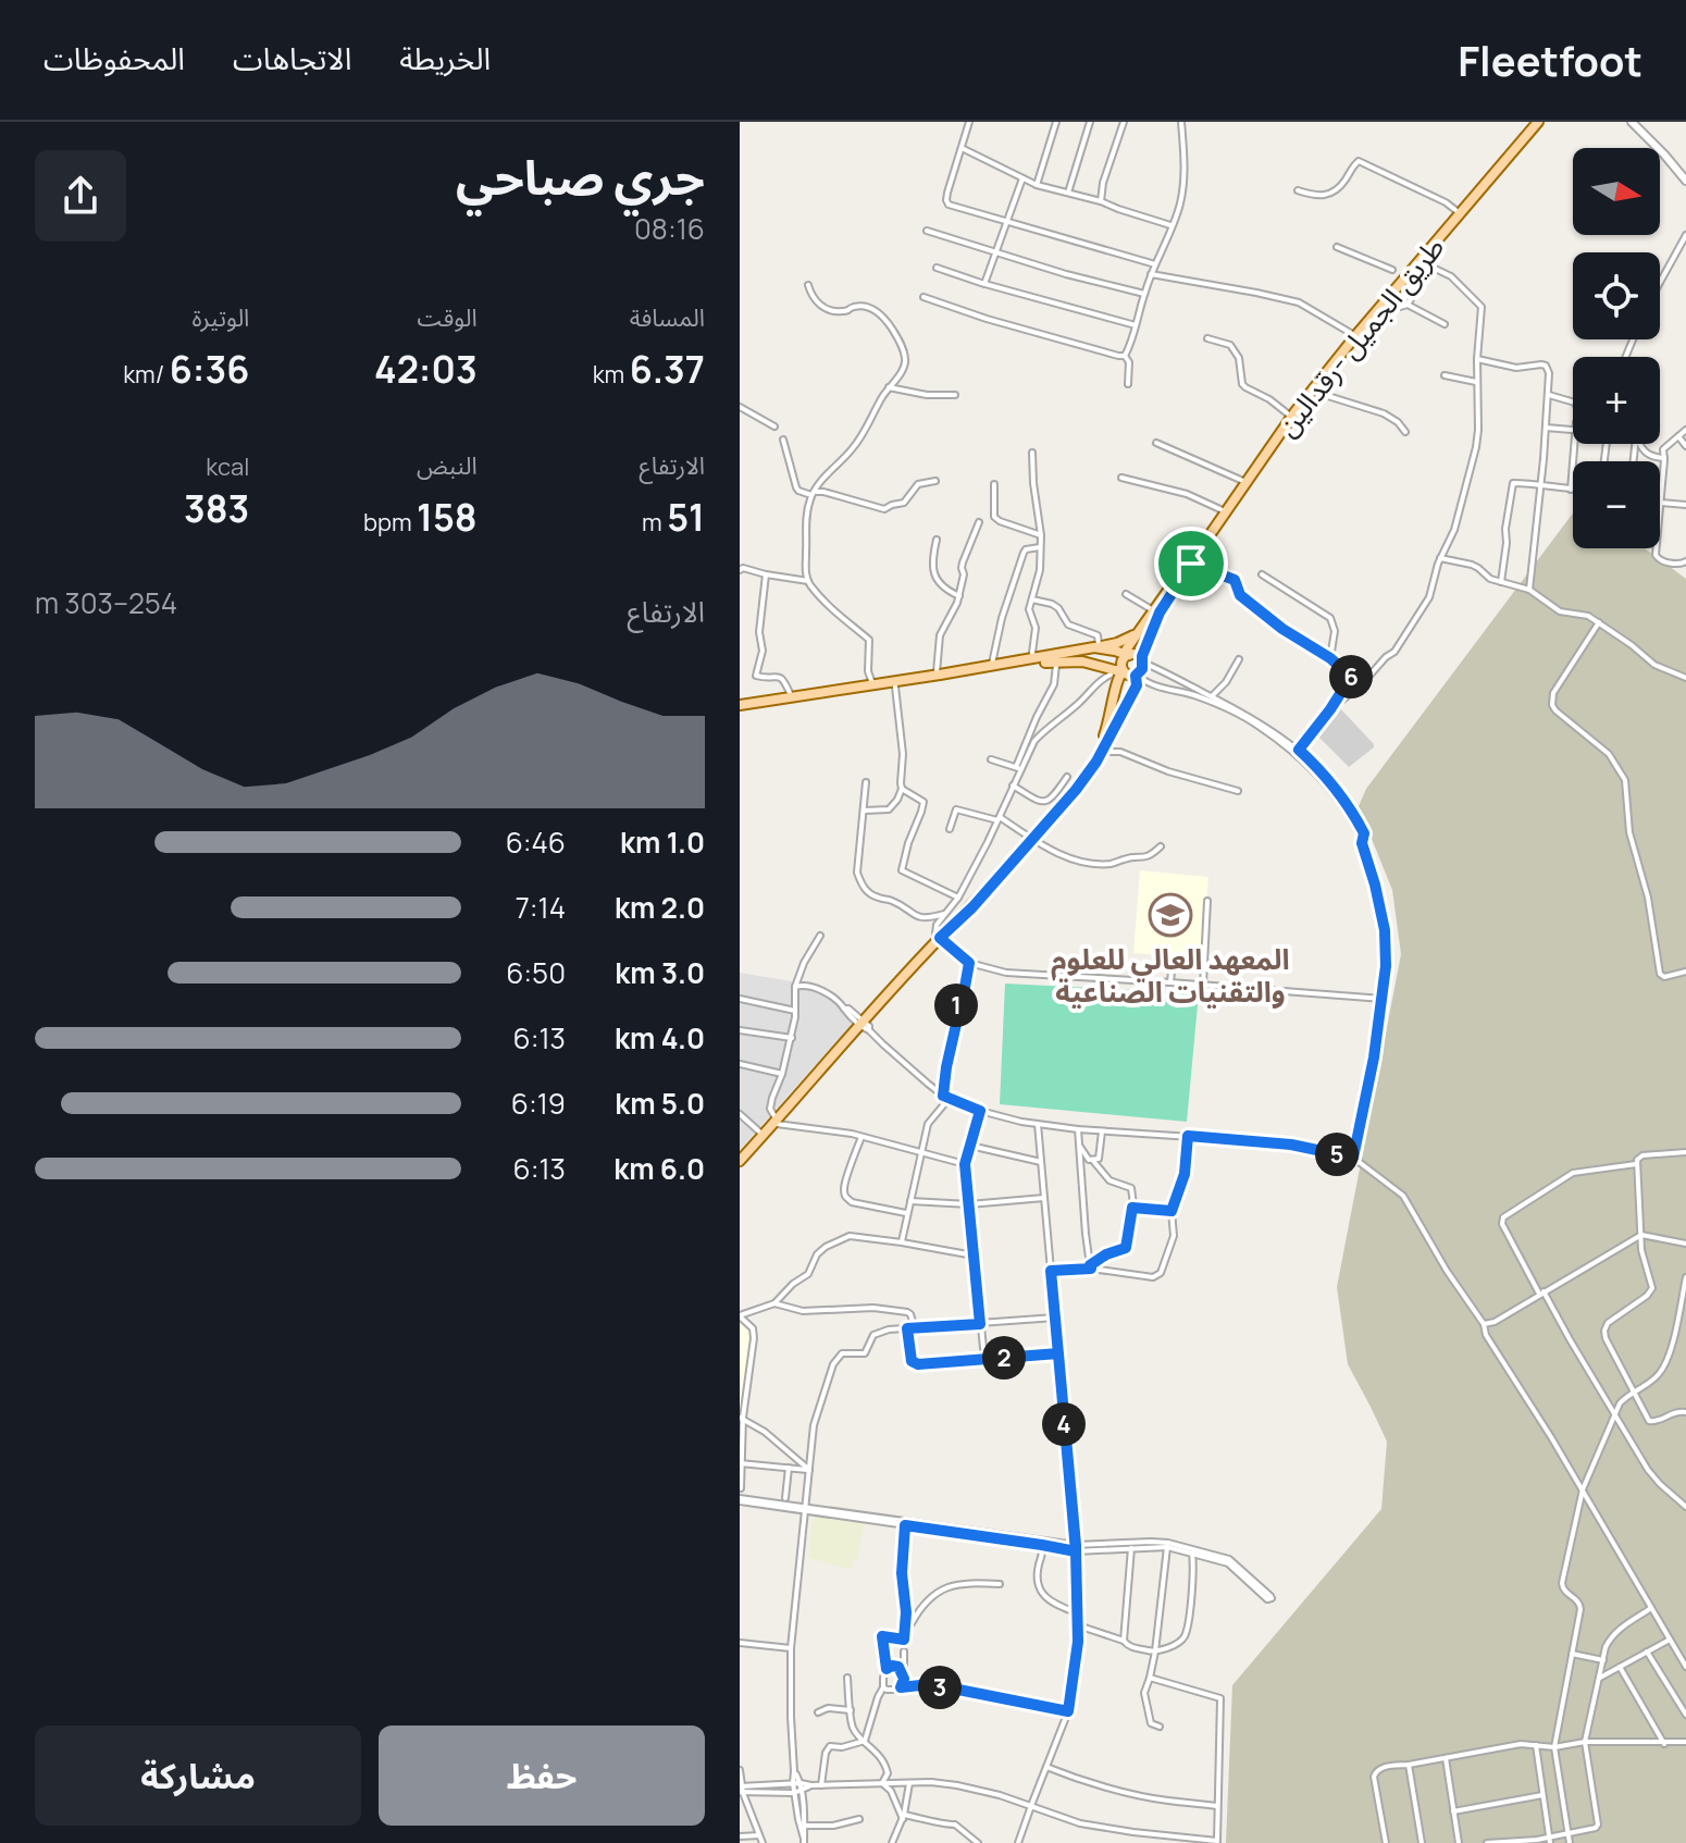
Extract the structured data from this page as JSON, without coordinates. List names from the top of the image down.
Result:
{
  "streets": {
    "main road": ["طريق الجميل -رقدالين"]
  },
  "places": {
    "school or university": ["المعهد العالي للعلوم والتقنيات الصناعية"]
  },
  "north": "right",
  "page": {
    "header": "Fleetfoot",
    "nav": ["الخريطة", "الاتجاهات", "المحفوظات"],
    "heading": ["جري صباحي", "08:16"],
    "map_buttons": ["+", "−"],
    "stats": [
      ["المسافة", "6.37 km"],
      ["الوقت", "42:03"],
      ["الوتيرة", "6:36 /km"],
      ["الارتفاع", "51 m"],
      ["النبض", "158 bpm"],
      ["kcal", "383"]
    ],
    "chart": ["الارتفاع", "254–303 m"],
    "pins": [
      "6",
      "1",
      "5",
      "2",
      "4",
      "3"
    ],
    "list": [
      {
        "name": "1.0 km",
        "note": "6:46"
      },
      {
        "name": "2.0 km",
        "note": "7:14"
      },
      {
        "name": "3.0 km",
        "note": "6:50"
      },
      {
        "name": "4.0 km",
        "note": "6:13"
      },
      {
        "name": "5.0 km",
        "note": "6:19"
      },
      {
        "name": "6.0 km",
        "note": "6:13"
      }
    ],
    "buttons": ["حفظ", "مشاركة"]
  }
}
